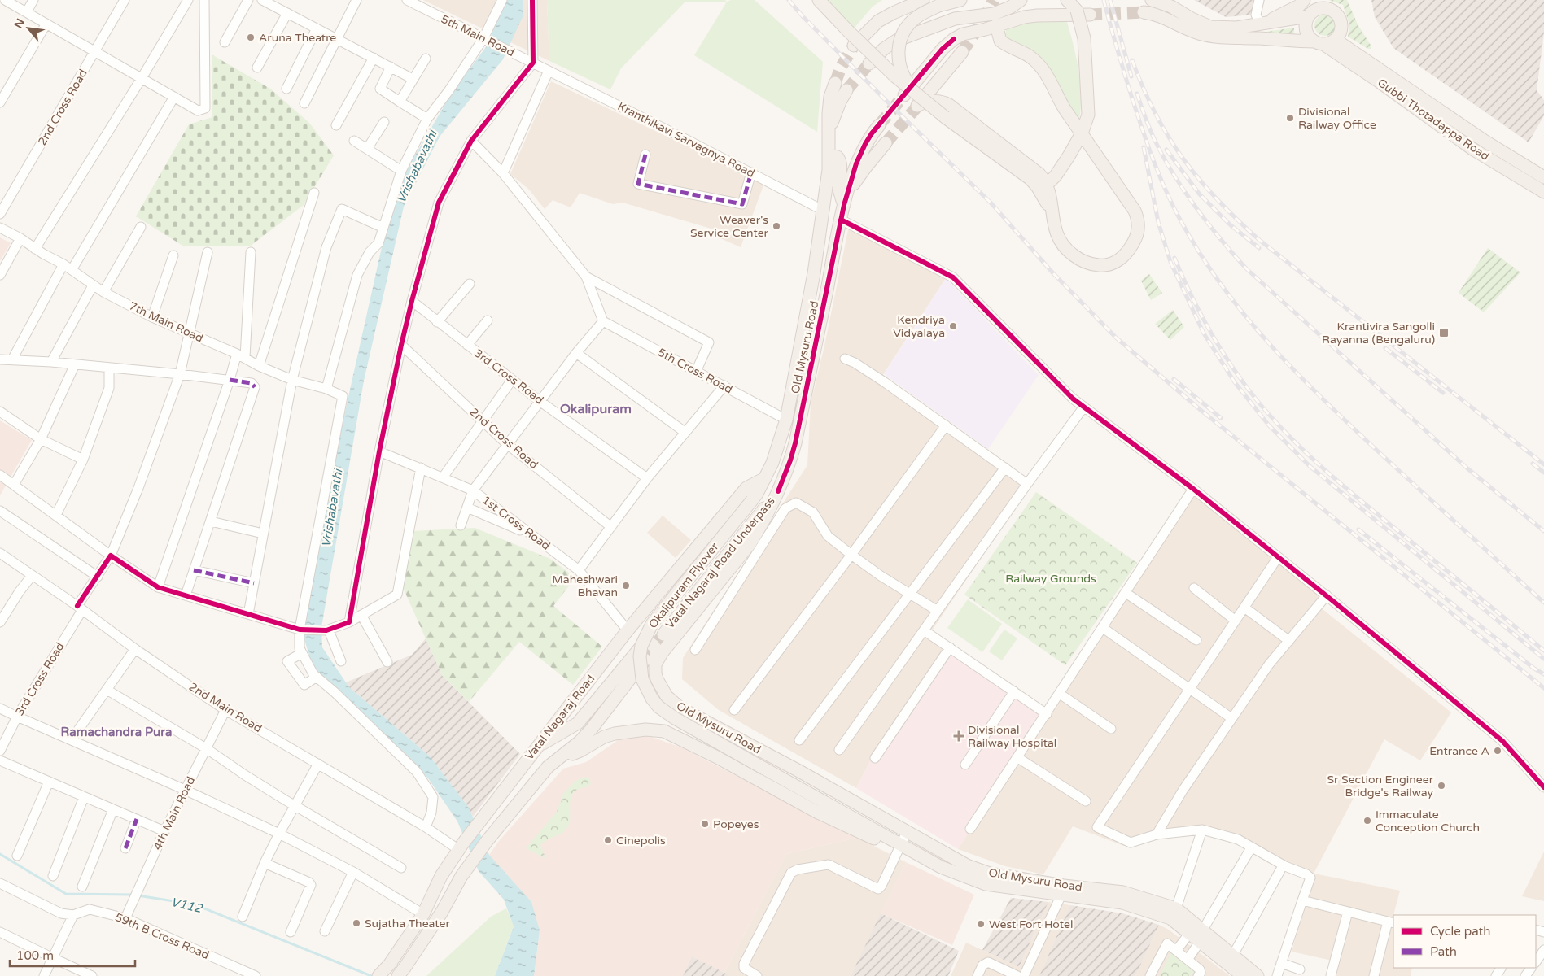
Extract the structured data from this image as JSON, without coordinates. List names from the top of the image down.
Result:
{
  "streets": {
    "main road": [
      "Gubbi Thotadappa Road",
      "Old Mysuru Road",
      "Vatal Nagaraj Road Underpass",
      "Okalipuram Flyover",
      "Vatal Nagaraj Road"
    ],
    "street": [
      "5th Main Road",
      "2nd Cross Road",
      "Kranthikavi Sarvagnya Road",
      "7th Main Road",
      "5th Cross Road",
      "3rd Cross Road",
      "1st Cross Road",
      "2nd Main Road",
      "4th Main Road",
      "59th B Cross Road"
    ]
  },
  "crossings": [
    ["5th Main Road", "Kranthikavi Sarvagnya Road"],
    ["Kranthikavi Sarvagnya Road", "Old Mysuru Road"],
    ["7th Main Road", "3rd Cross Road"],
    ["Old Mysuru Road", "5th Cross Road"],
    ["Old Mysuru Road", "Vatal Nagaraj Road Underpass"],
    ["Old Mysuru Road", "Okalipuram Flyover"],
    ["Old Mysuru Road", "Vatal Nagaraj Road"],
    ["3rd Cross Road", "2nd Main Road"],
    ["1st Cross Road", "Vatal Nagaraj Road"],
    ["Okalipuram Flyover", "Vatal Nagaraj Road"],
    ["2nd Main Road", "Vatal Nagaraj Road"],
    ["2nd Main Road", "4th Main Road"],
    ["4th Main Road", "59th B Cross Road"]
  ],
  "districts": ["Okalipuram", "Ramachandra Pura"],
  "water": ["Vrishabavathi", "V112"],
  "parks": ["Railway Grounds"],
  "places": {
    "other": [
      "Aruna Theatre",
      "Divisional Railway Office",
      "Weaver's Service Center",
      "Kendriya Vidyalaya",
      "Maheshwari Bhavan",
      "Entrance A",
      "Sr Section Engineer Bridge's Railway",
      "Immaculate Conception Church",
      "Popeyes",
      "Cinepolis",
      "Sujatha Theater",
      "West Fort Hotel"
    ],
    "transit": ["Krantivira Sangolli Rayanna (Bengaluru)"],
    "health": ["Divisional Railway Hospital"]
  },
  "legend": ["Cycle path", "Path"],
  "scale_bar": "100 m",
  "north": "top left"
}
